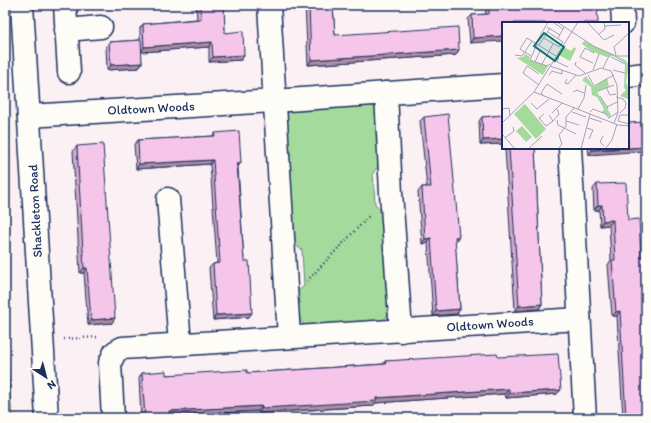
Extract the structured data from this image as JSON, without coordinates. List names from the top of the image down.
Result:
{
  "streets": {
    "street": ["Oldtown Woods", "Shackleton Road"]
  },
  "crossings": [
    ["Oldtown Woods", "Shackleton Road"]
  ],
  "north": "bottom right"
}
